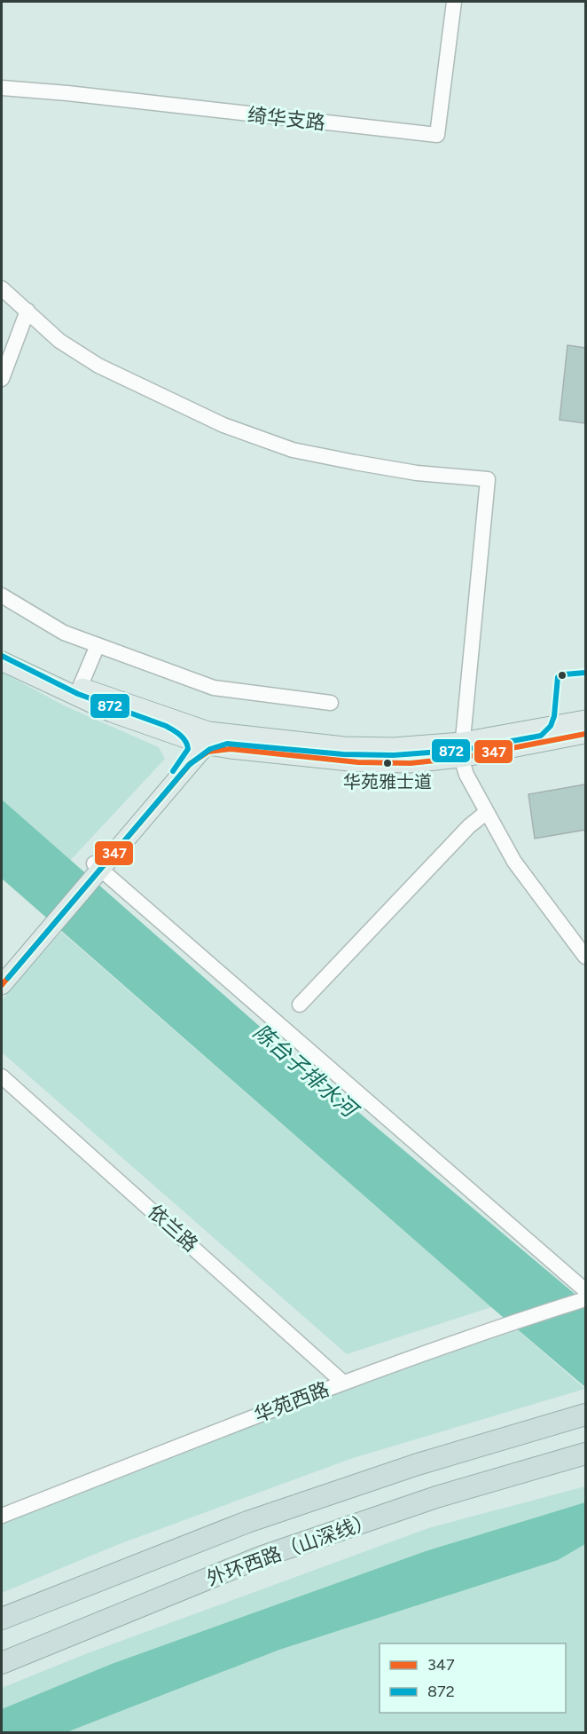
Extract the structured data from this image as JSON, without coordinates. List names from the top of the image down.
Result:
{
  "streets": {
    "highway": ["外环西路（山深线）"],
    "street": ["绮华支路", "依兰路", "华苑西路"]
  },
  "crossings": [
    ["依兰路", "华苑西路"]
  ],
  "water": ["陈台子排水河"],
  "places": ["华苑雅士道"],
  "lines": ["transit line 872", "transit line 347"],
  "legend": ["347", "872"]
}
